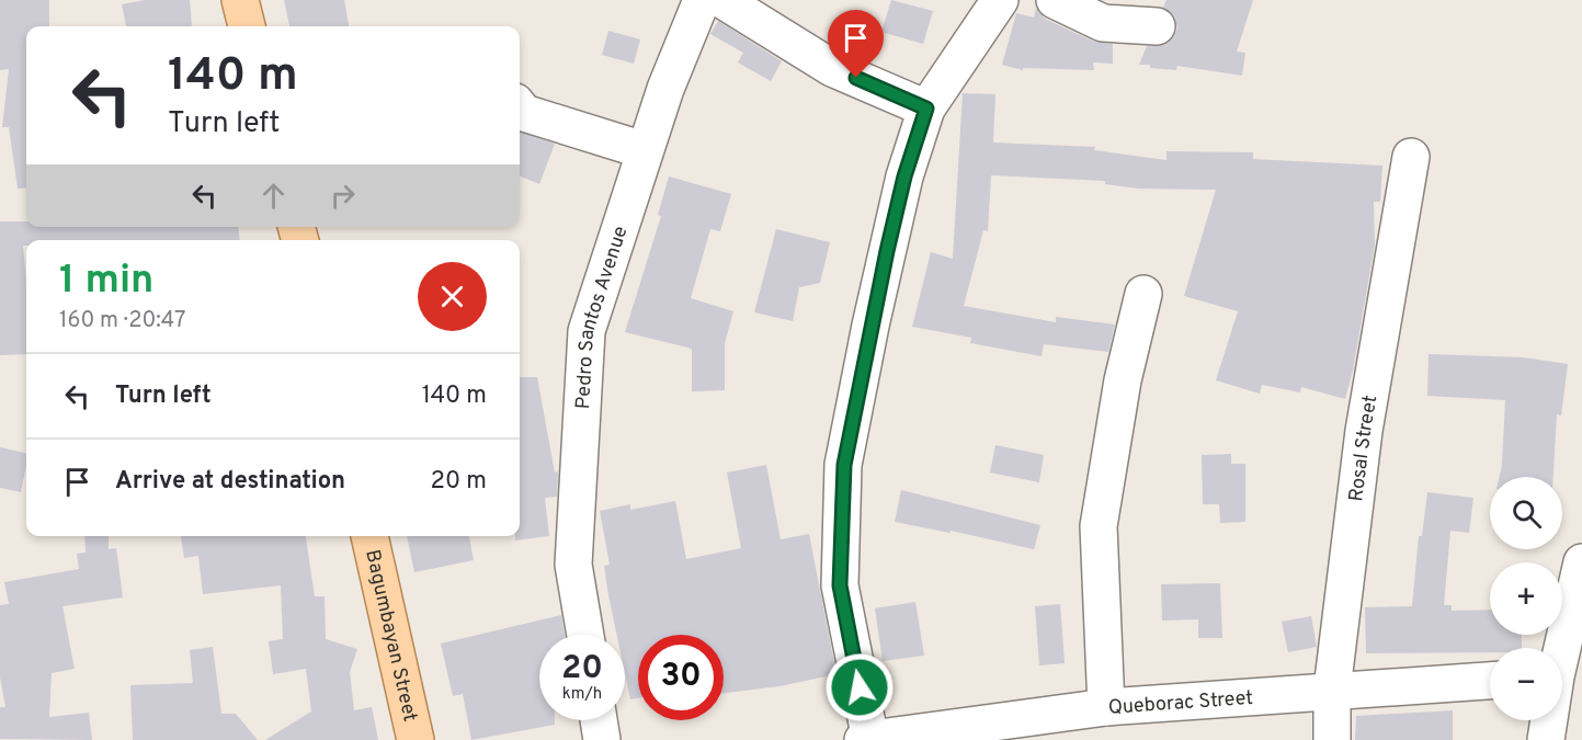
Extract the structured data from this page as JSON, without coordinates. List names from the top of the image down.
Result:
{
  "streets": {
    "main road": ["Bagumbayan Street"],
    "street": ["Pedro Santos Avenue", "Rosal Street", "Queborac Street"]
  },
  "crossings": [
    ["Rosal Street", "Queborac Street"]
  ],
  "page": {
    "turn": ["140 m", "Turn left"],
    "heading": ["1 min", "160 m · 20:47"],
    "list": [
      {
        "name": "Turn left",
        "value": "140 m"
      },
      {
        "name": "Arrive at destination",
        "value": "20 m"
      }
    ],
    "map_buttons": ["+", "−"],
    "speed": "20 km/h",
    "limit": "30"
  }
}
